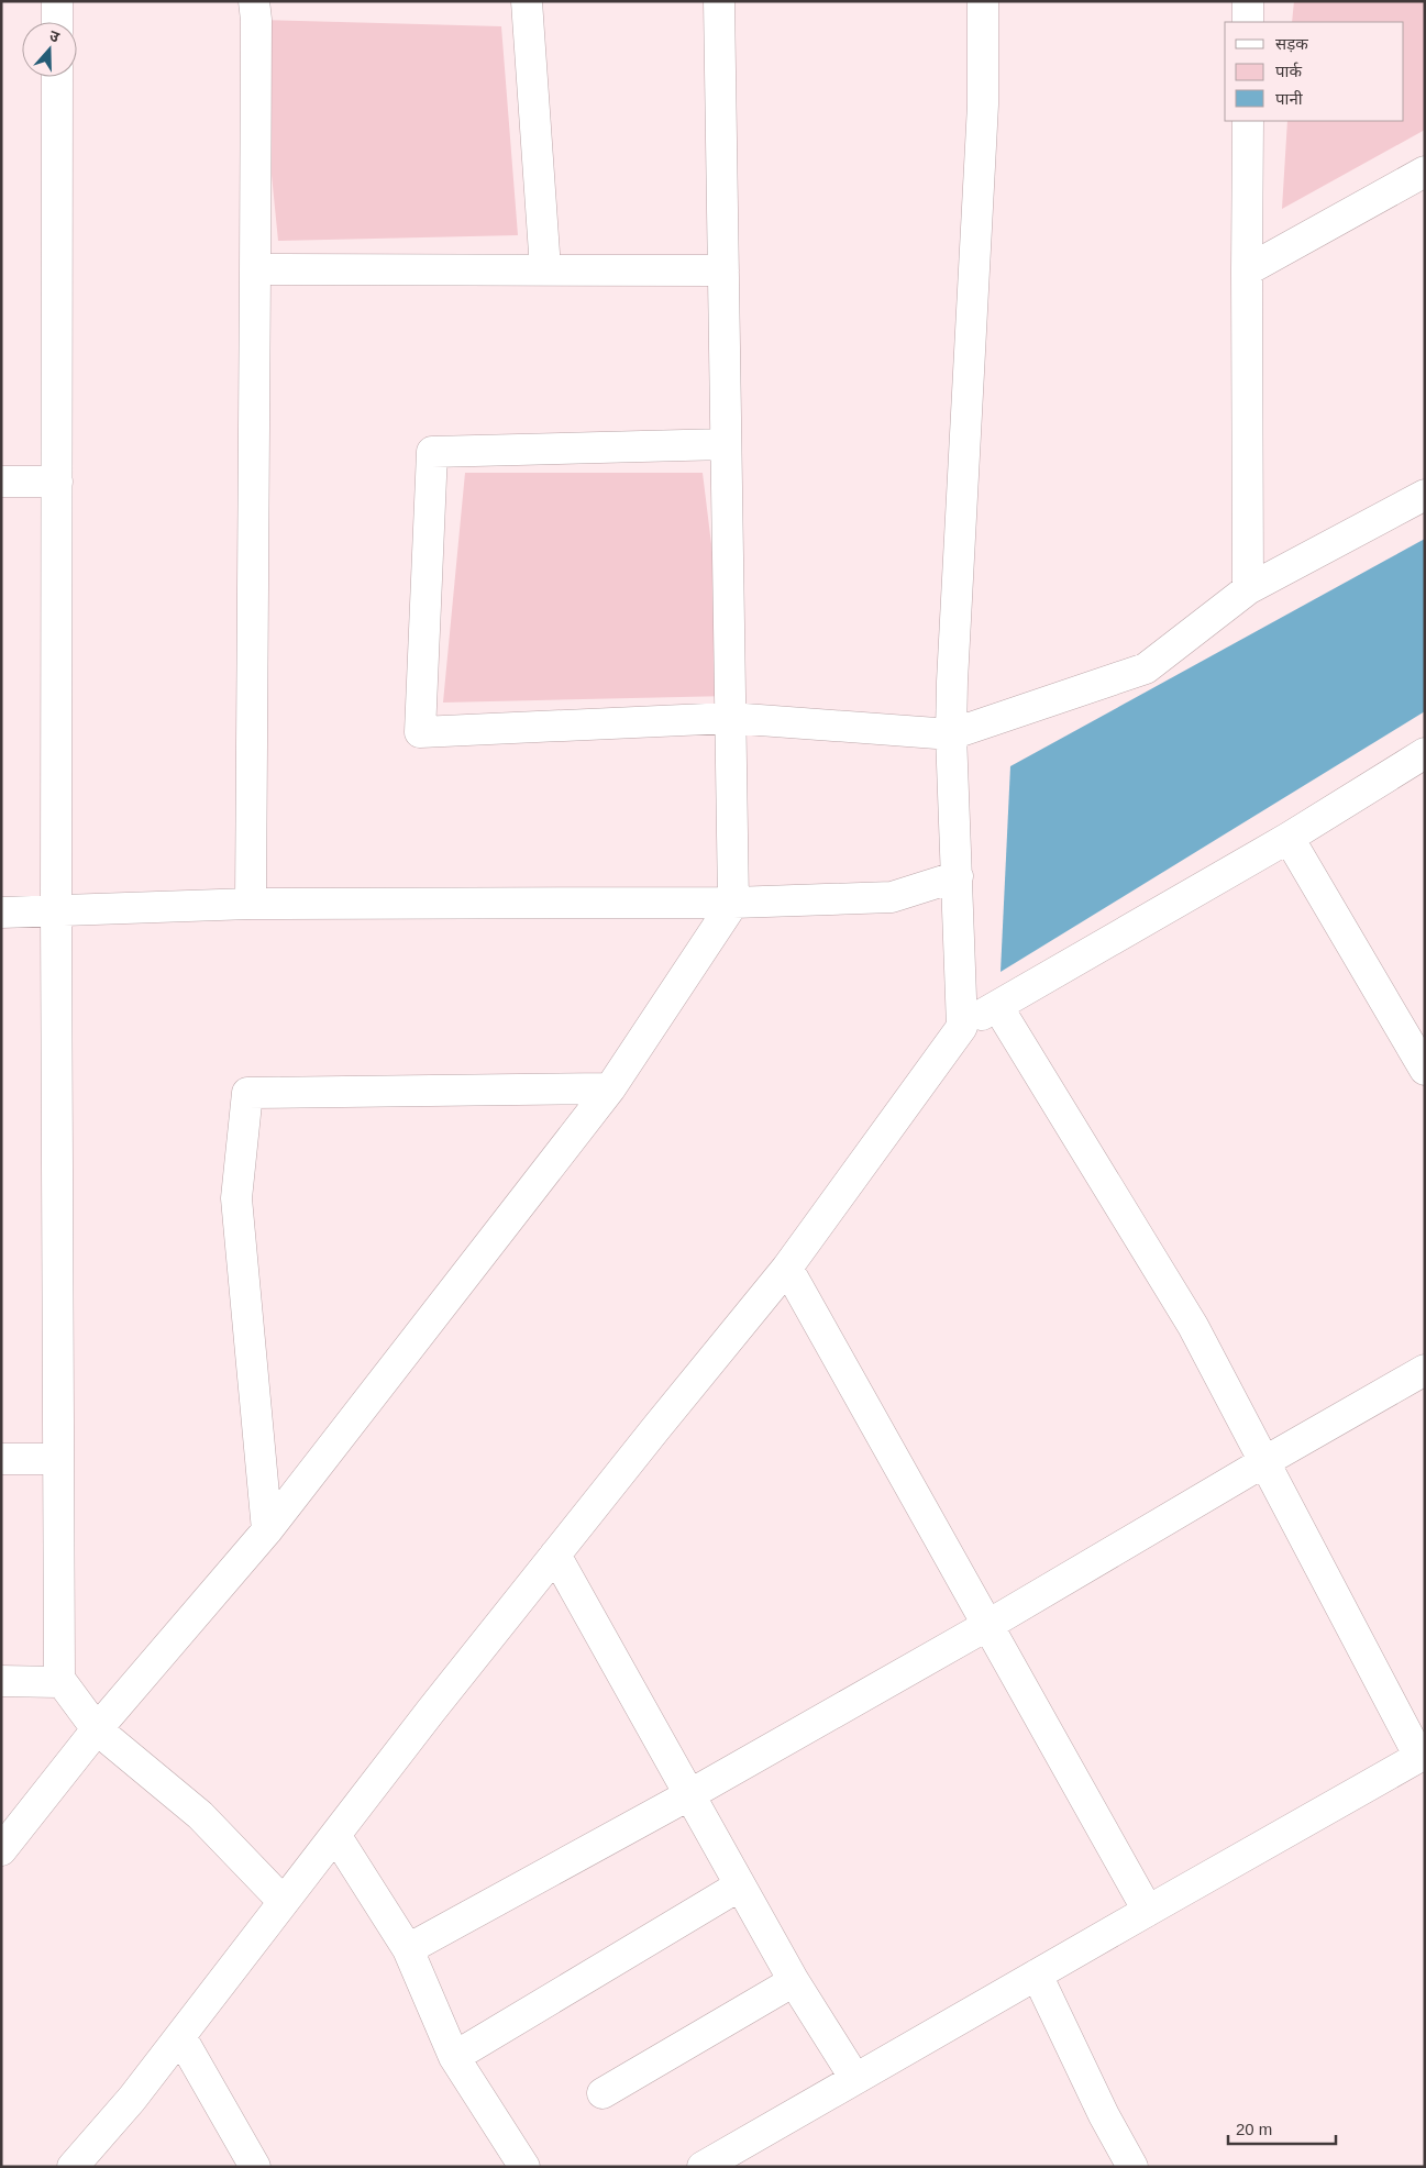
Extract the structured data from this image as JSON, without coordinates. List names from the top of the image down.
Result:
{
  "legend": ["सड़क", "पार्क", "पानी"],
  "scale_bar": "20 m",
  "north": "top"
}
